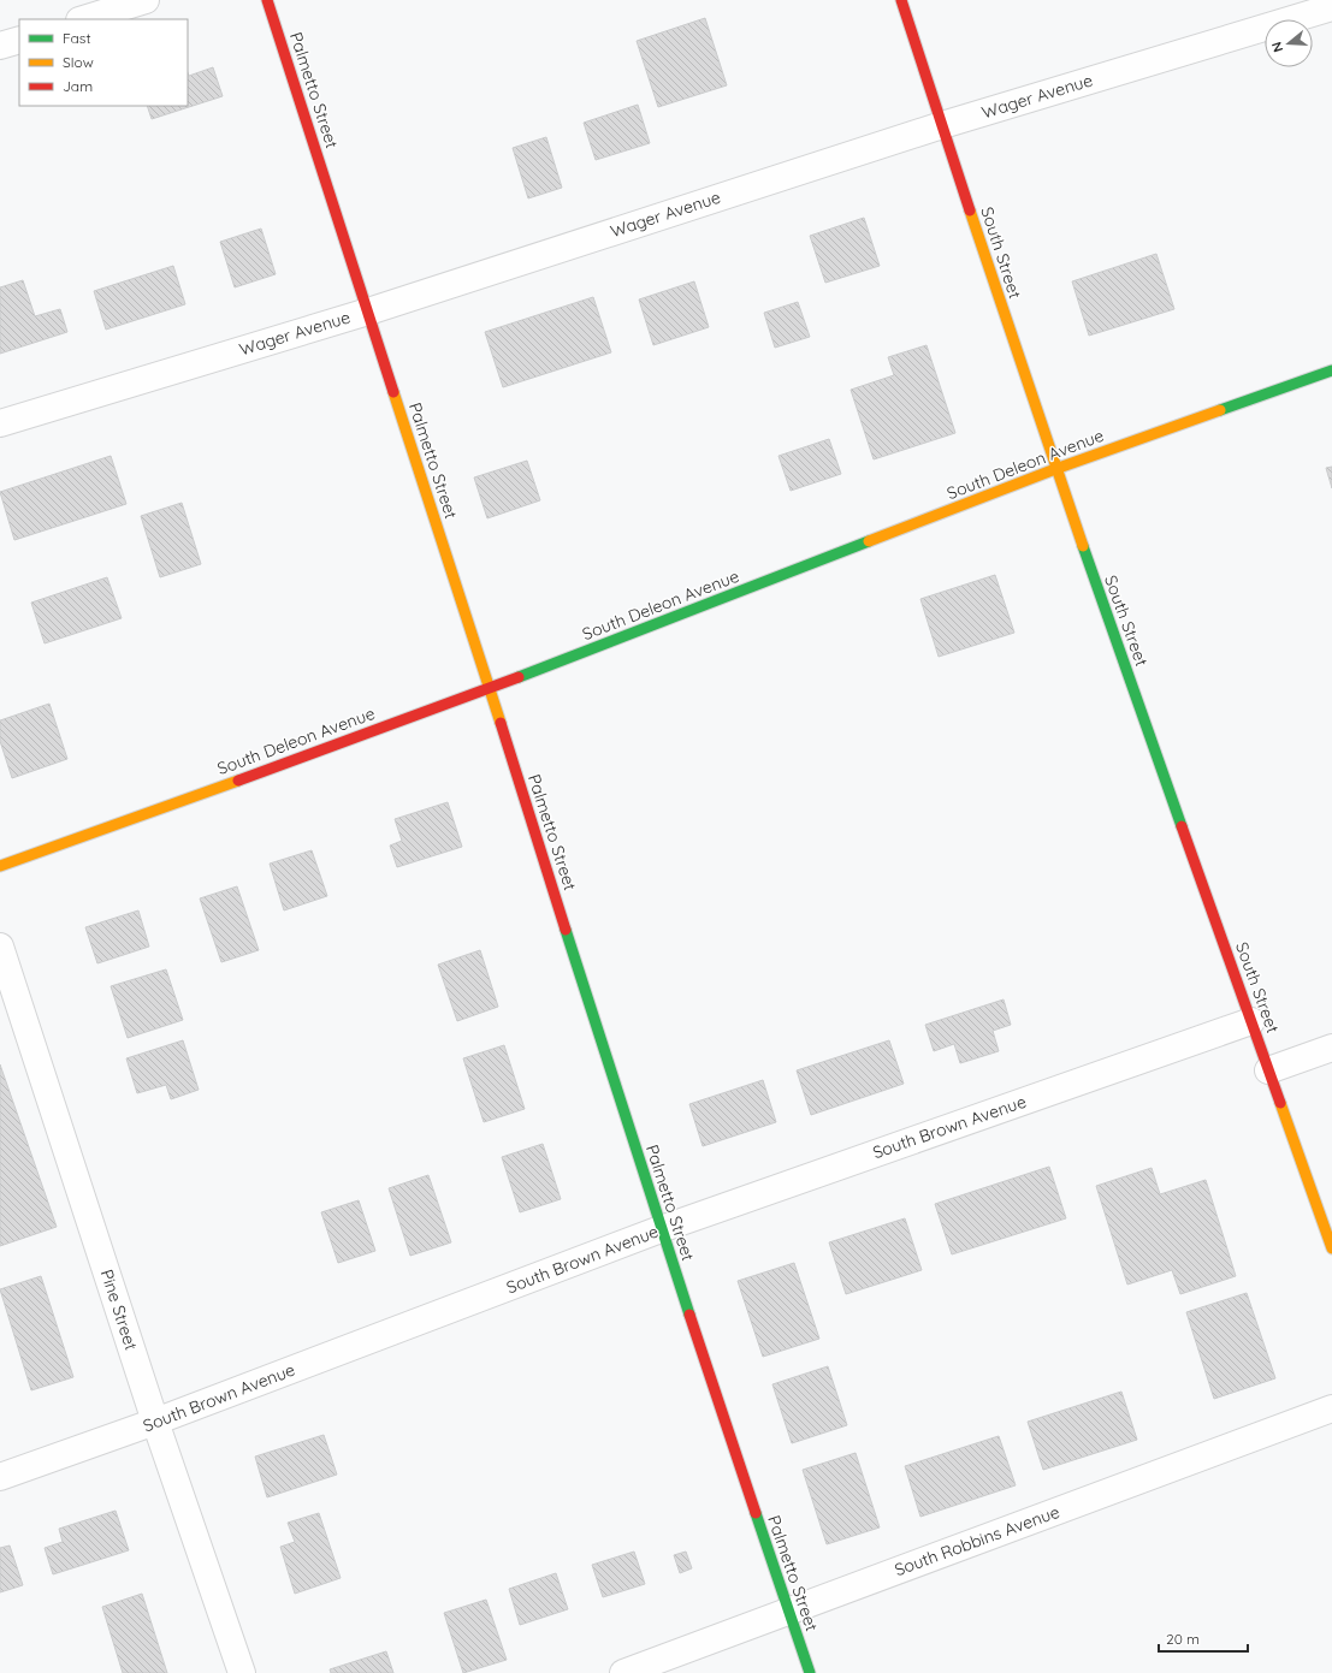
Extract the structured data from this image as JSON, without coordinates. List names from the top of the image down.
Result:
{
  "streets": {
    "street": [
      "Palmetto Street",
      "Wager Avenue",
      "South Street",
      "South Deleon Avenue",
      "South Brown Avenue",
      "Pine Street",
      "South Robbins Avenue"
    ]
  },
  "crossings": [
    ["Palmetto Street", "Wager Avenue"],
    ["Palmetto Street", "South Deleon Avenue"],
    ["Palmetto Street", "South Brown Avenue"],
    ["Palmetto Street", "South Robbins Avenue"],
    ["Wager Avenue", "South Street"],
    ["South Street", "South Deleon Avenue"],
    ["South Street", "South Brown Avenue"],
    ["South Brown Avenue", "Pine Street"]
  ],
  "legend": ["Fast", "Slow", "Jam"],
  "scale_bar": "20 m",
  "north": "left"
}
